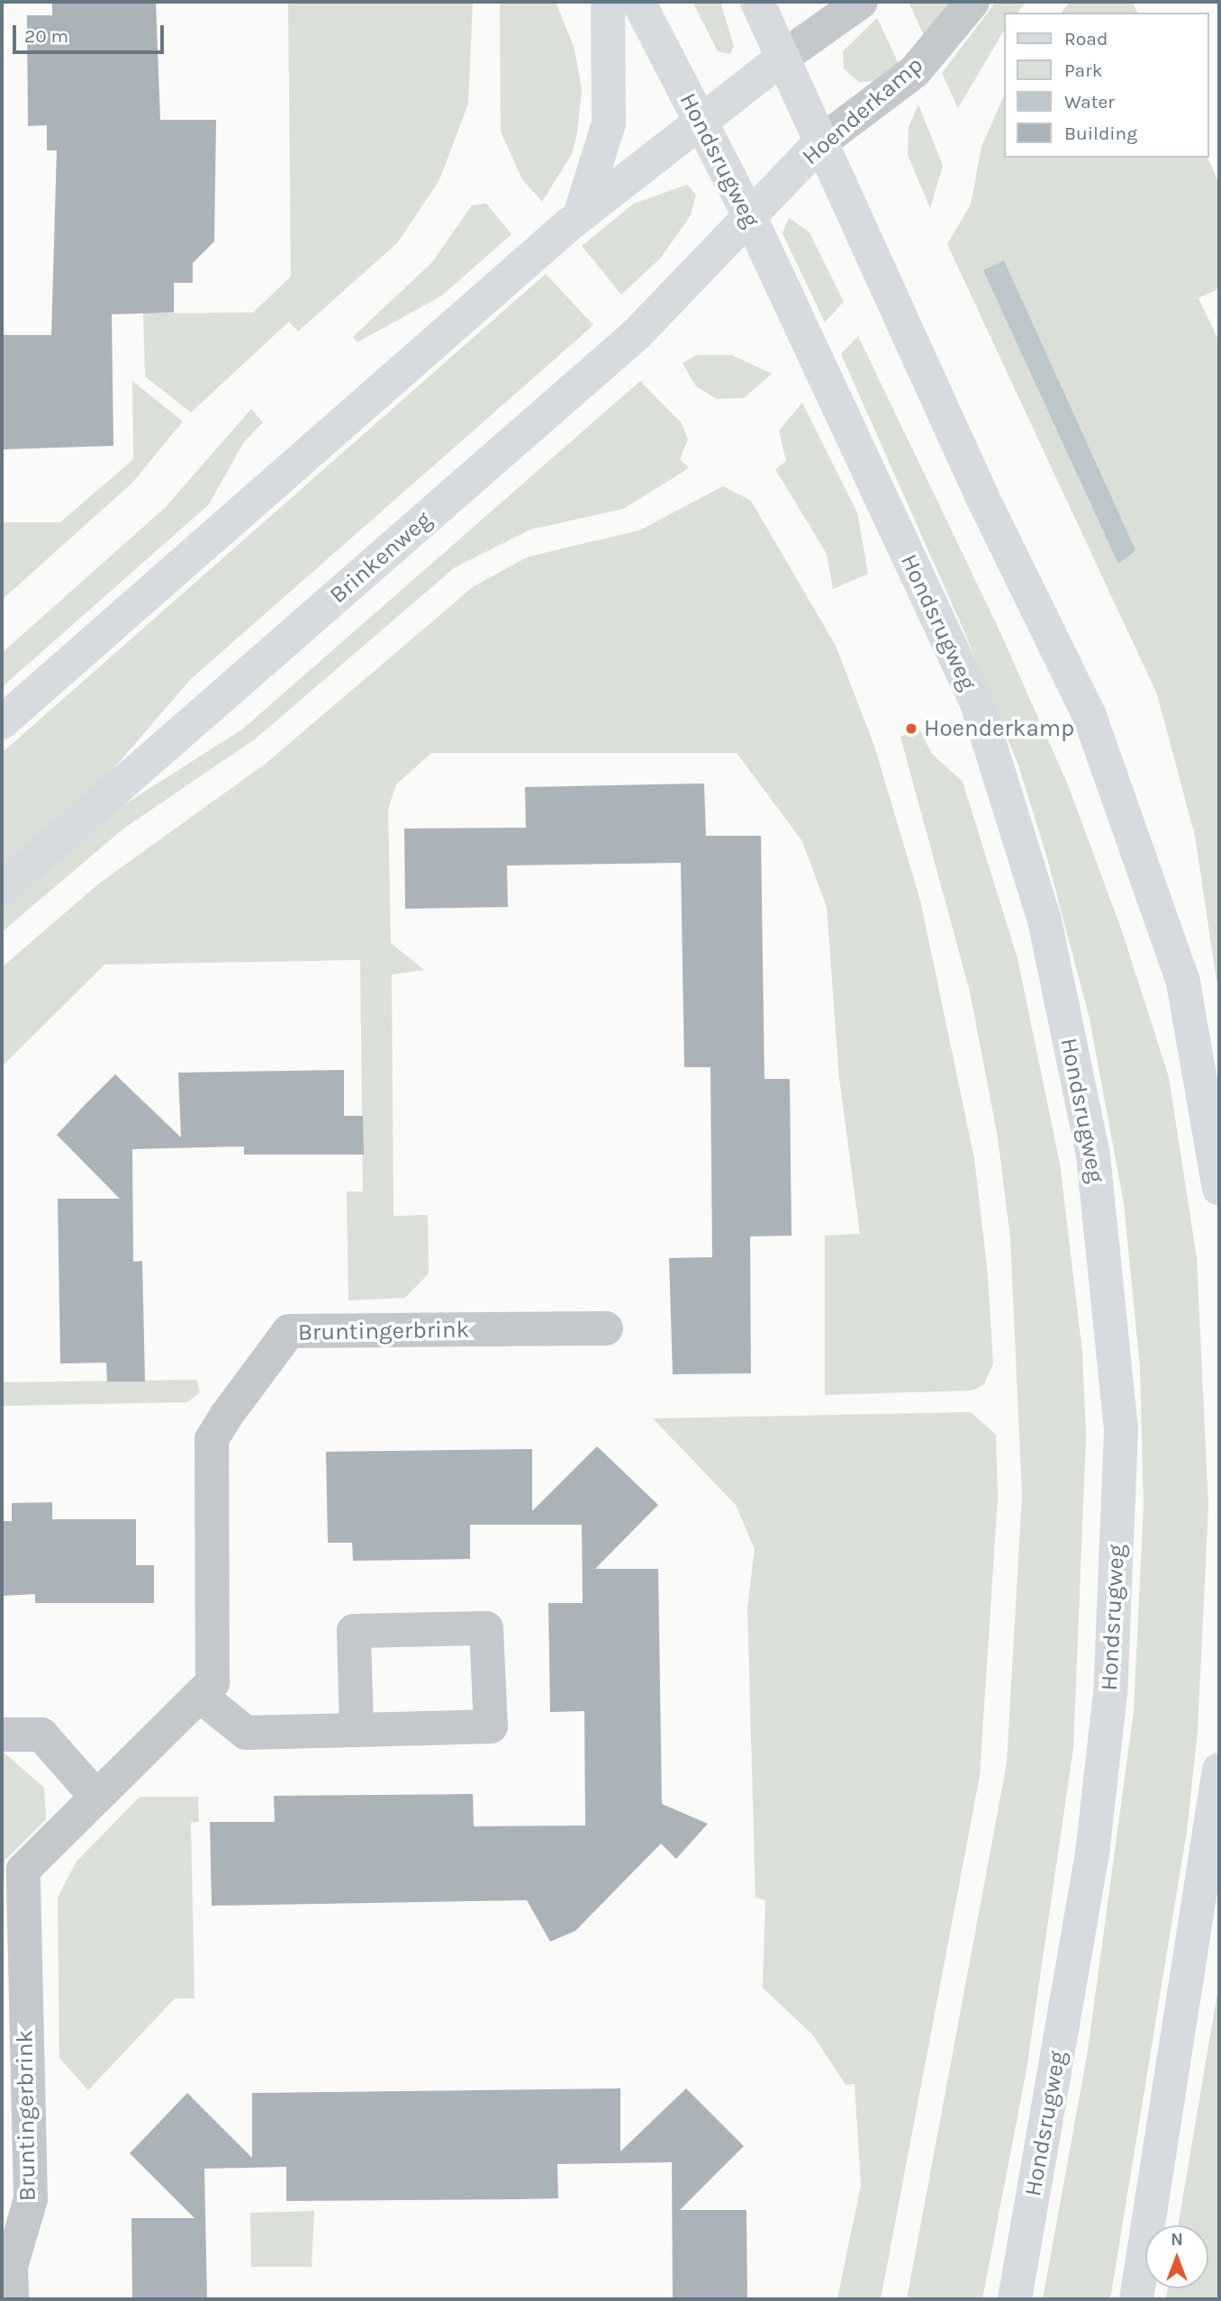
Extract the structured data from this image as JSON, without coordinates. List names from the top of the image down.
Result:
{
  "streets": {
    "main road": ["Hoenderkamp", "Hondsrugweg", "Brinkenweg"],
    "street": ["Bruntingerbrink"]
  },
  "crossings": [
    ["Hoenderkamp", "Hondsrugweg"],
    ["Hoenderkamp", "Brinkenweg"],
    ["Hondsrugweg", "Brinkenweg"]
  ],
  "places": ["Hoenderkamp"],
  "legend": [
    "Road",
    "Park",
    "Water",
    "Building"
  ],
  "scale_bar": "20 m",
  "north": "top"
}
